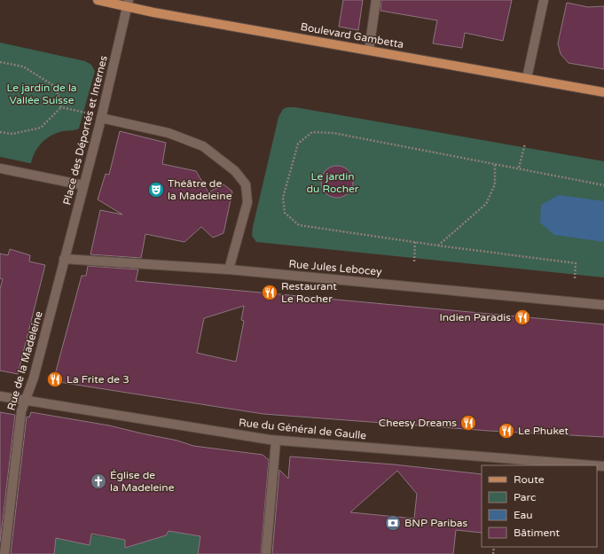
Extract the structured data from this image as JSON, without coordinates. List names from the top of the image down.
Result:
{
  "streets": {
    "main road": ["Boulevard Gambetta"],
    "street": [
      "Place des Déportés et Internes",
      "Rue Jules Lebocey",
      "Rue de la Madeleine",
      "Rue du Général de Gaulle"
    ]
  },
  "crossings": [
    ["Boulevard Gambetta", "Place des Déportés et Internes"],
    ["Place des Déportés et Internes", "Rue Jules Lebocey"],
    ["Place des Déportés et Internes", "Rue de la Madeleine"],
    ["Rue Jules Lebocey", "Rue de la Madeleine"],
    ["Rue de la Madeleine", "Rue du Général de Gaulle"]
  ],
  "parks": ["Le jardin de la Vallée Suisse", "Le jardin du Rocher"],
  "places": {
    "theatre": ["Théâtre de la Madeleine"],
    "restaurant": [
      "Restaurant Le Rocher",
      "Indien Paradis",
      "La Frite de 3",
      "Cheesy Dreams",
      "Le Phuket"
    ],
    "church": ["Église de la Madeleine"],
    "bank": ["BNP Paribas"]
  },
  "legend": [
    "Route",
    "Parc",
    "Eau",
    "Bâtiment"
  ]
}
